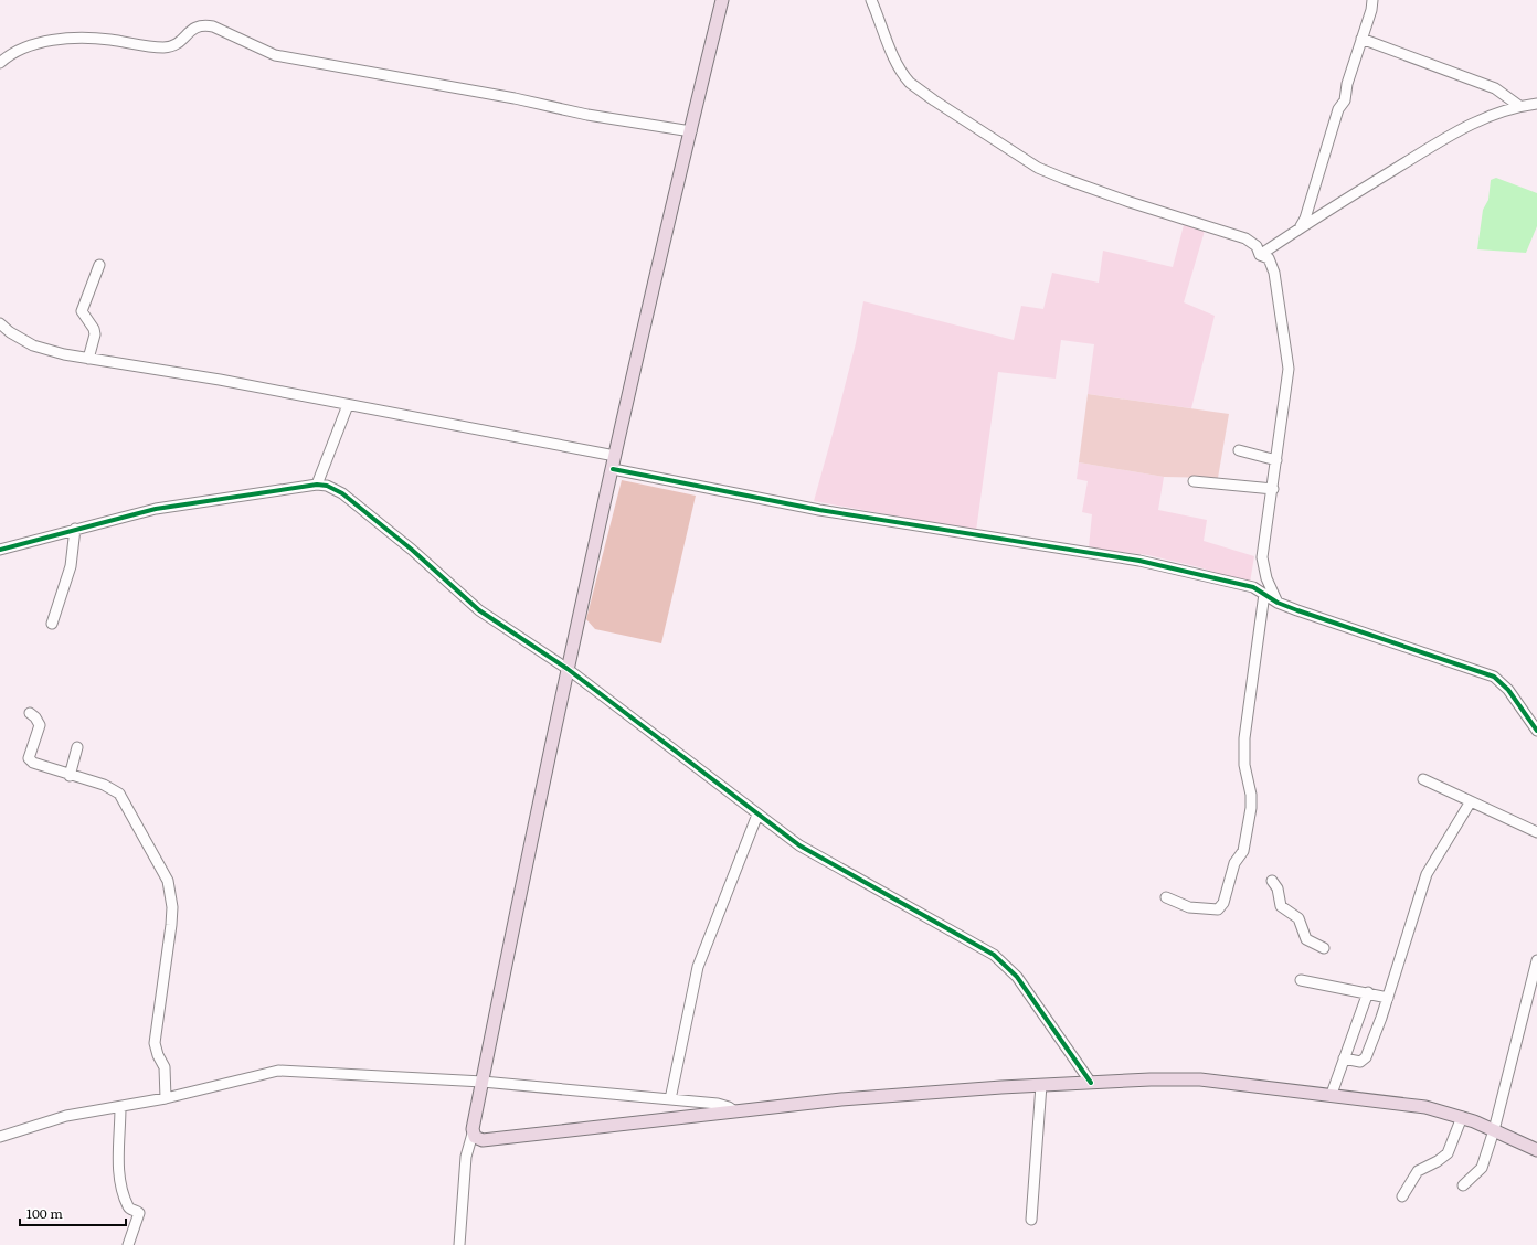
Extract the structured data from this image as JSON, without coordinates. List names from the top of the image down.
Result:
{
  "scale_bar": "100 m"
}
